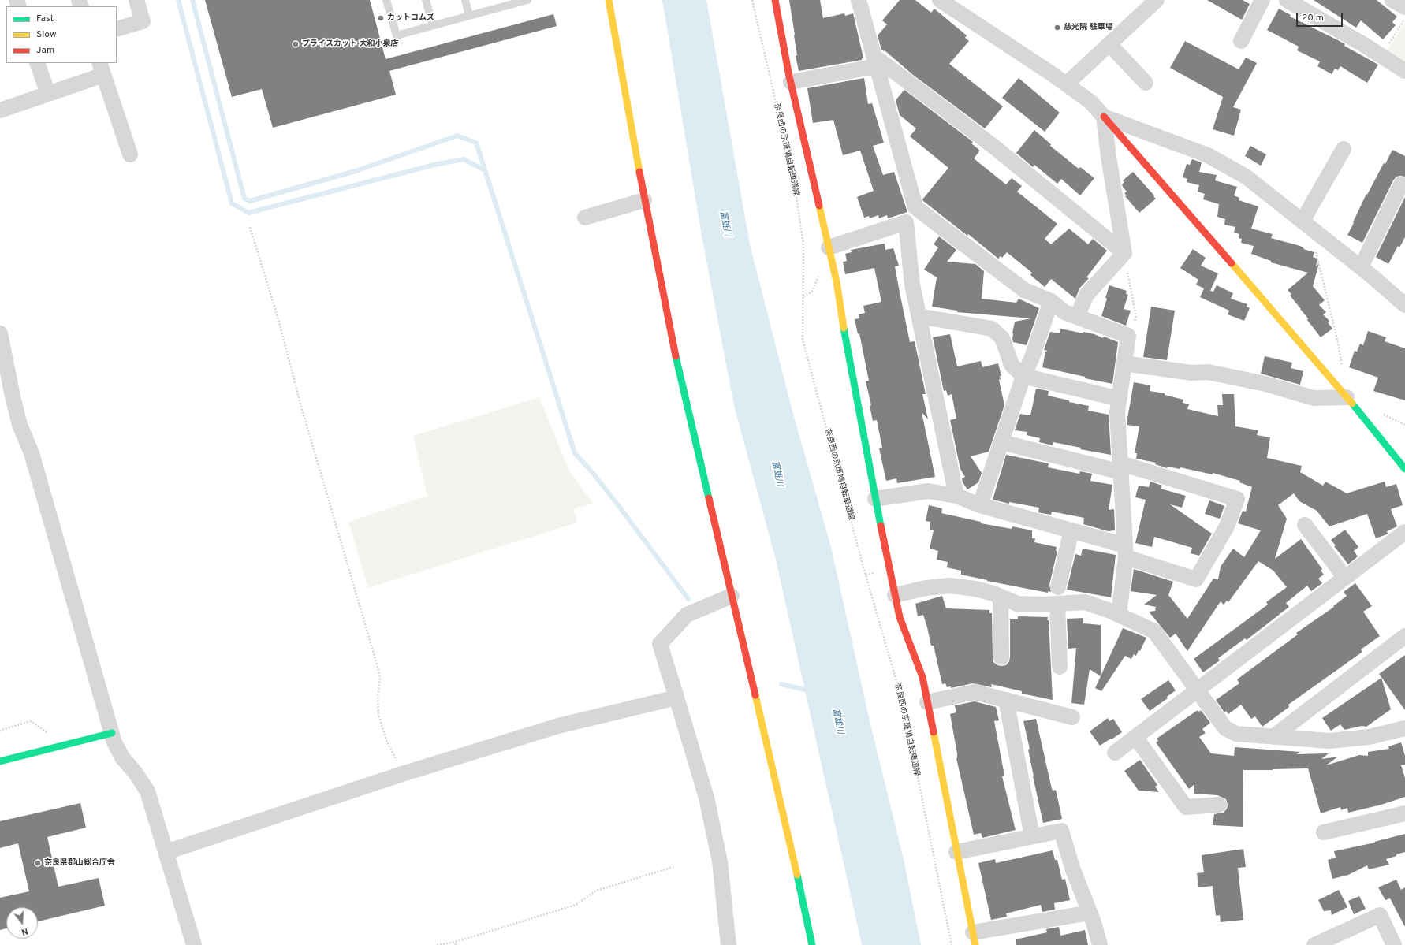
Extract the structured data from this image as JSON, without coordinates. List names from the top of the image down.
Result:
{
  "streets": {
    "path": ["奈良西の京斑鳩自転車道線"]
  },
  "water": ["富雄川"],
  "places": [
    "カットコムズ",
    "慈光院 駐車場",
    "プライスカット 大和小泉店",
    "奈良県郡山総合庁舎"
  ],
  "legend": ["Fast", "Slow", "Jam"],
  "scale_bar": "20 m",
  "north": "bottom"
}
